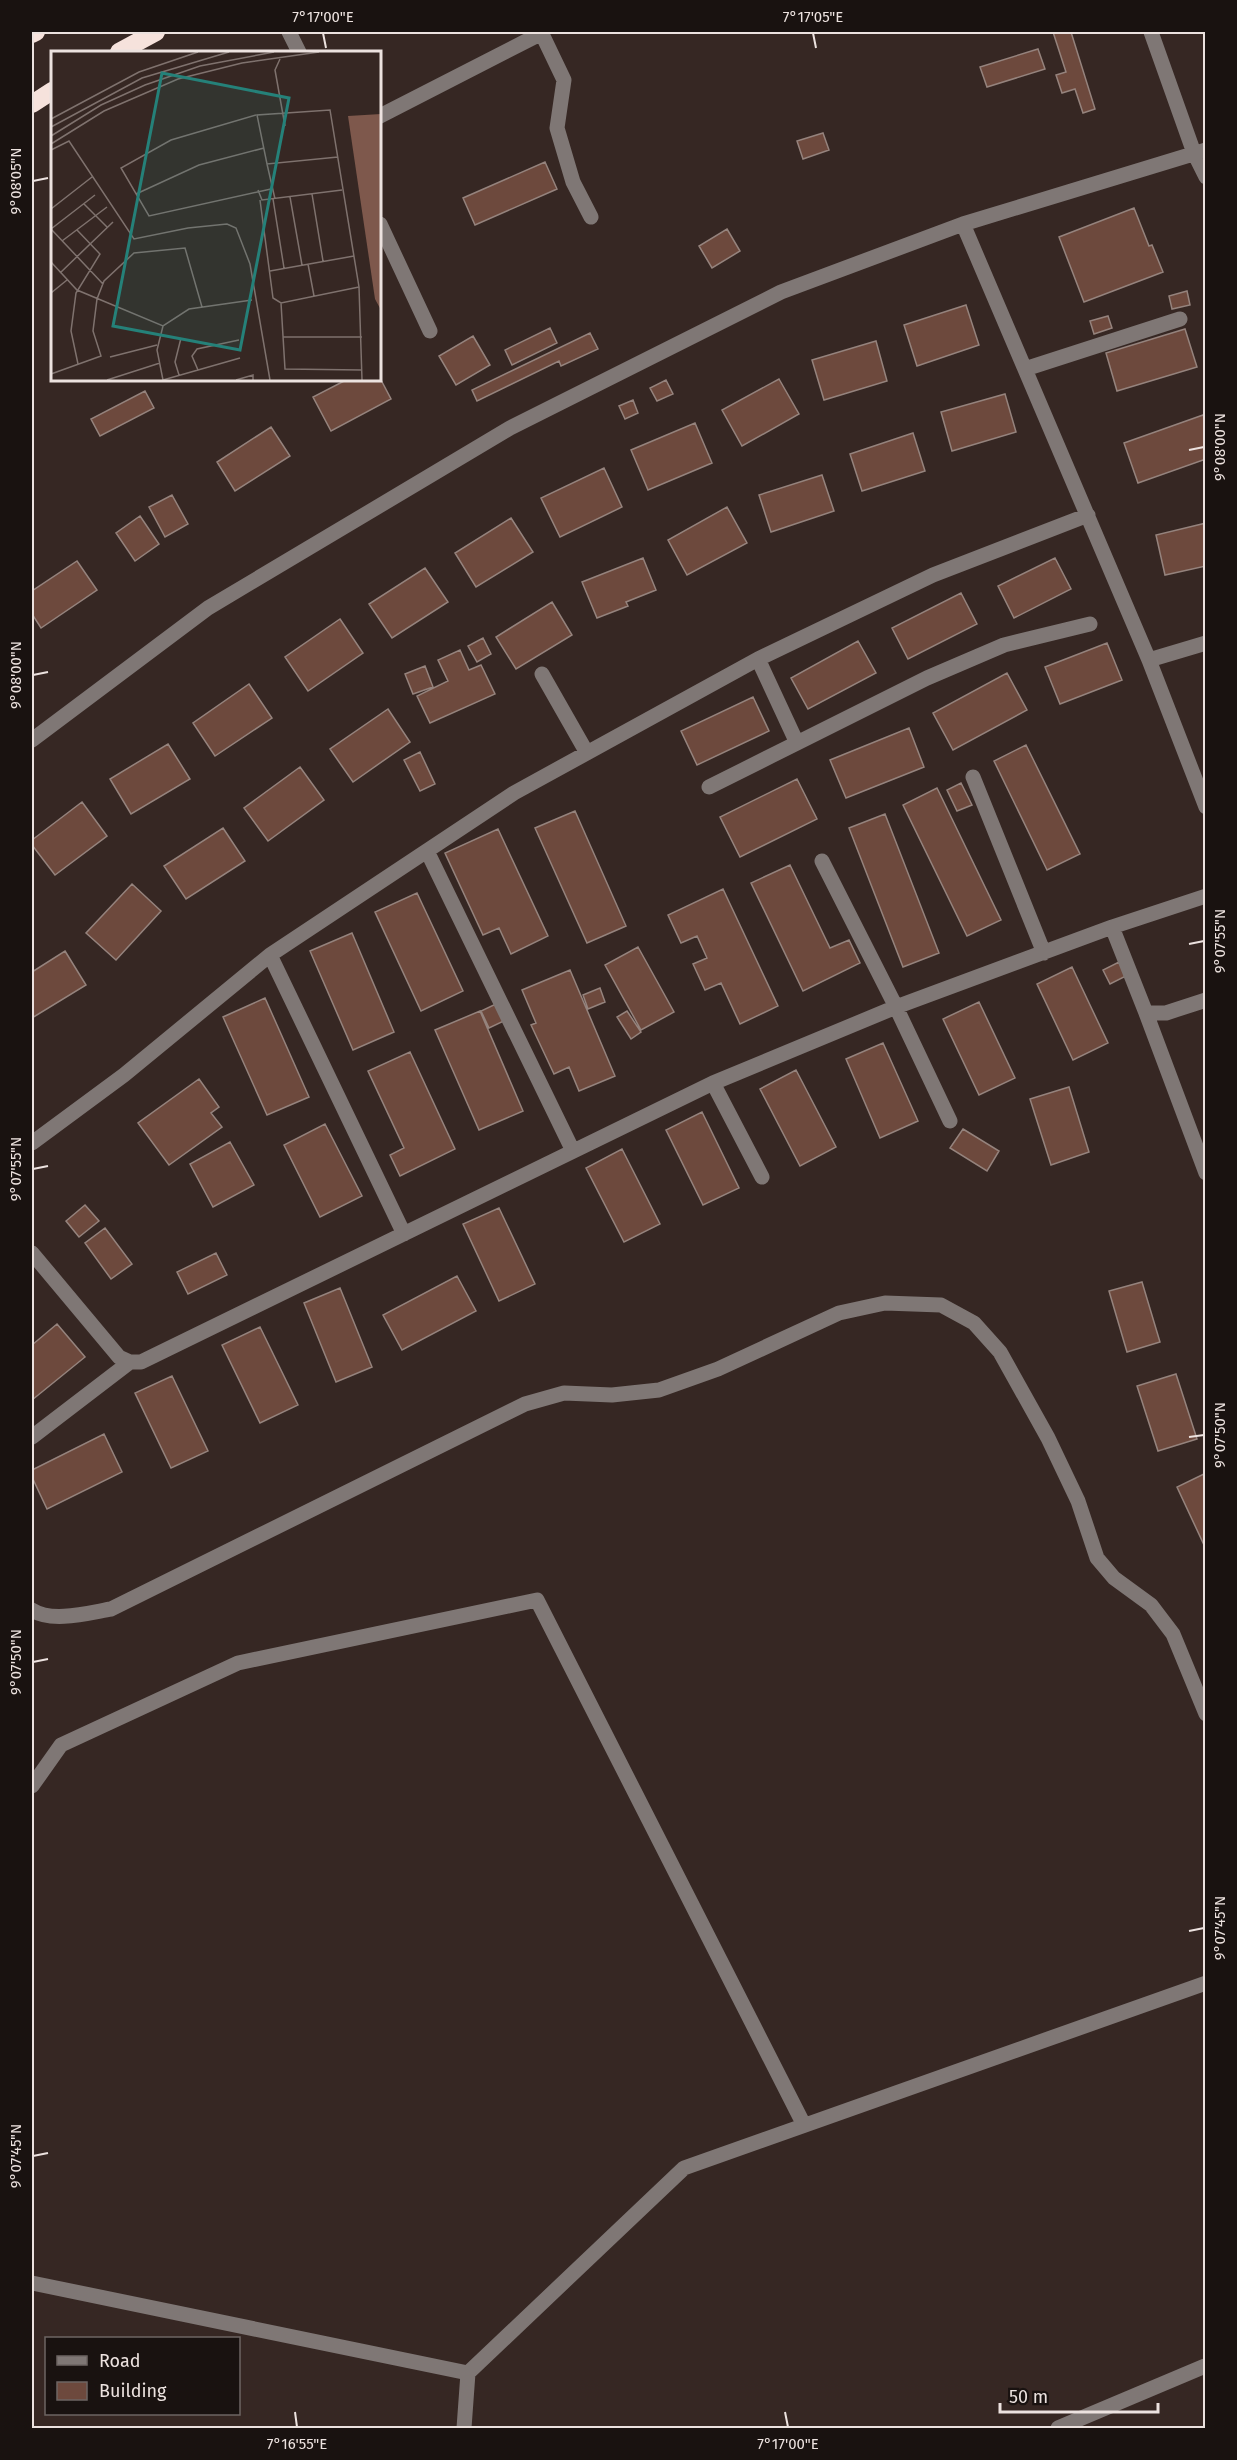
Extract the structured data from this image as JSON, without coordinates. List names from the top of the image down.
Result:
{
  "legend": ["Road", "Building"],
  "scale_bar": "50 m",
  "coordinates": [
    "7°17'00\"E",
    "7°17'05\"E",
    "9°08'05\"N",
    "9°08'00\"N",
    "9°07'55\"N",
    "9°07'50\"N",
    "9°07'45\"N",
    "7°16'55\"E"
  ]
}
